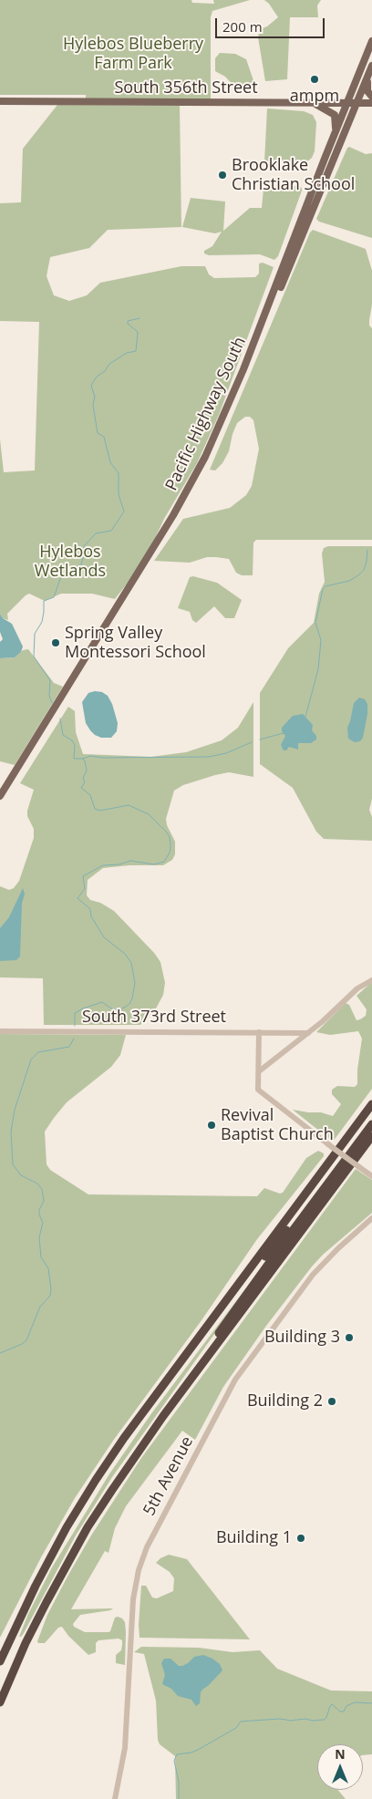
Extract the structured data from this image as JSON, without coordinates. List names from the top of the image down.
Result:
{
  "streets": {
    "main road": ["South 356th Street", "Pacific Highway South"],
    "street": ["South 373rd Street", "5th Avenue"]
  },
  "crossings": [
    ["South 356th Street", "Pacific Highway South"]
  ],
  "parks": ["Hylebos Blueberry Farm Park", "Hylebos Wetlands"],
  "places": [
    "ampm",
    "Brooklake Christian School",
    "Spring Valley Montessori School",
    "Revival Baptist Church",
    "Building 3",
    "Building 2",
    "Building 1"
  ],
  "scale_bar": "200 m",
  "north": "top"
}
